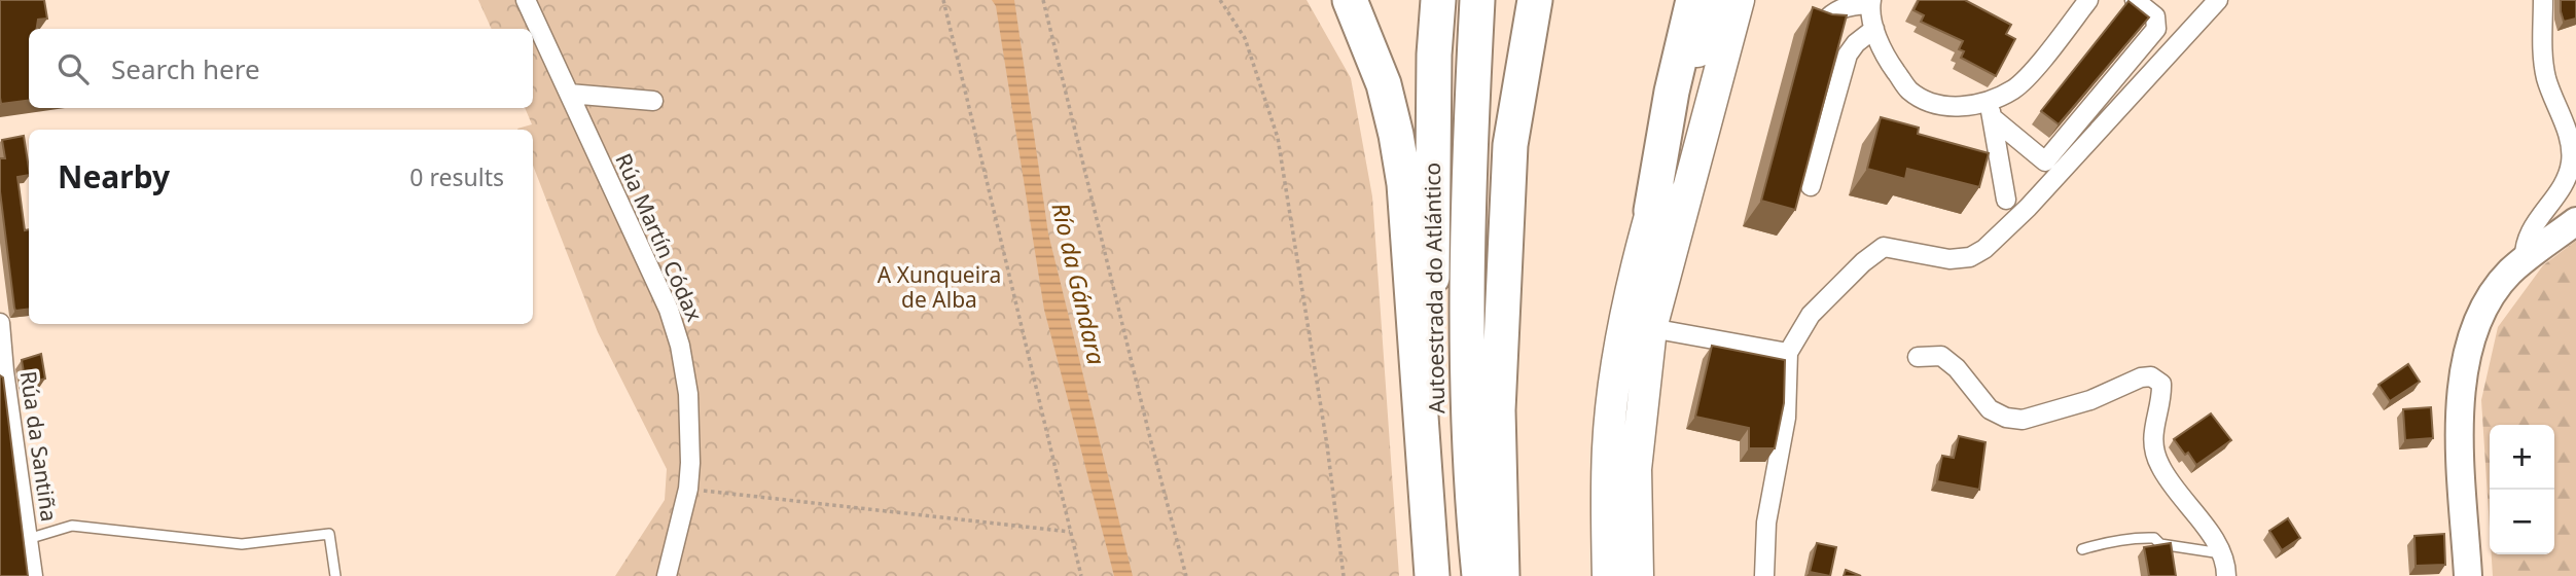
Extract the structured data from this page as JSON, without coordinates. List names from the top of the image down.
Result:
{
  "streets": {
    "highway": ["Autoestrada do Atlántico"],
    "street": ["Rúa Martín Códax", "Rúa da Santiña"]
  },
  "water": ["Río da Gándara"],
  "parks": ["A Xunqueira de Alba"],
  "page": {
    "search": "Search here",
    "heading": ["Nearby", "0 results"],
    "map_buttons": ["+", "−"]
  }
}
